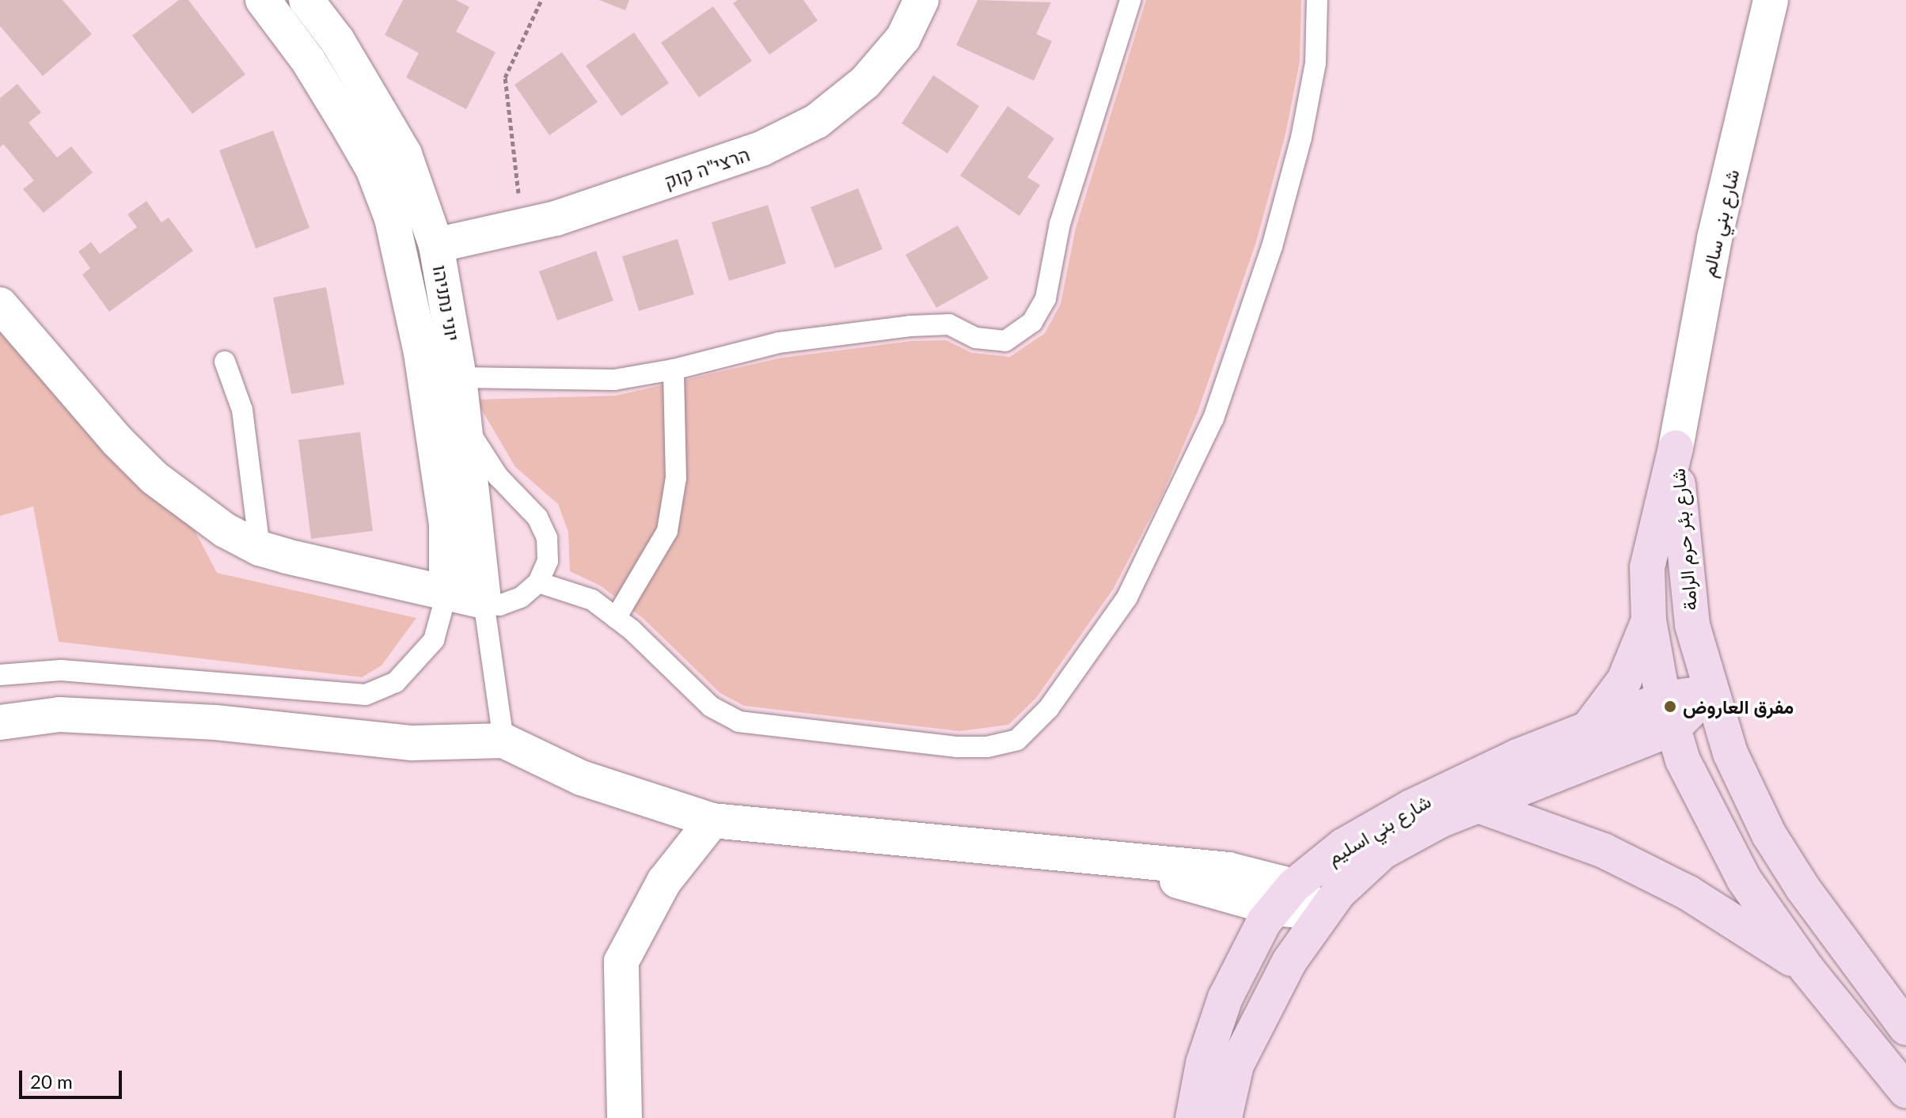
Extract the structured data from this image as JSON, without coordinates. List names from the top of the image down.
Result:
{
  "streets": {
    "main road": ["شارع بئر حرم الرامة", "شارع بني اسليم"],
    "street": ["הרצי\"ה קוק", "شارع بني سالم", "יוני נתניהו"]
  },
  "crossings": [
    ["הרצי\"ה קוק", "יוני נתניהו"],
    ["شارع بني سالم", "شارع بئر حرم الرامة"],
    ["شارع بئر حرم الرامة", "شارع بني اسليم"]
  ],
  "places": ["مفرق العاروض"],
  "scale_bar": "20 m"
}
